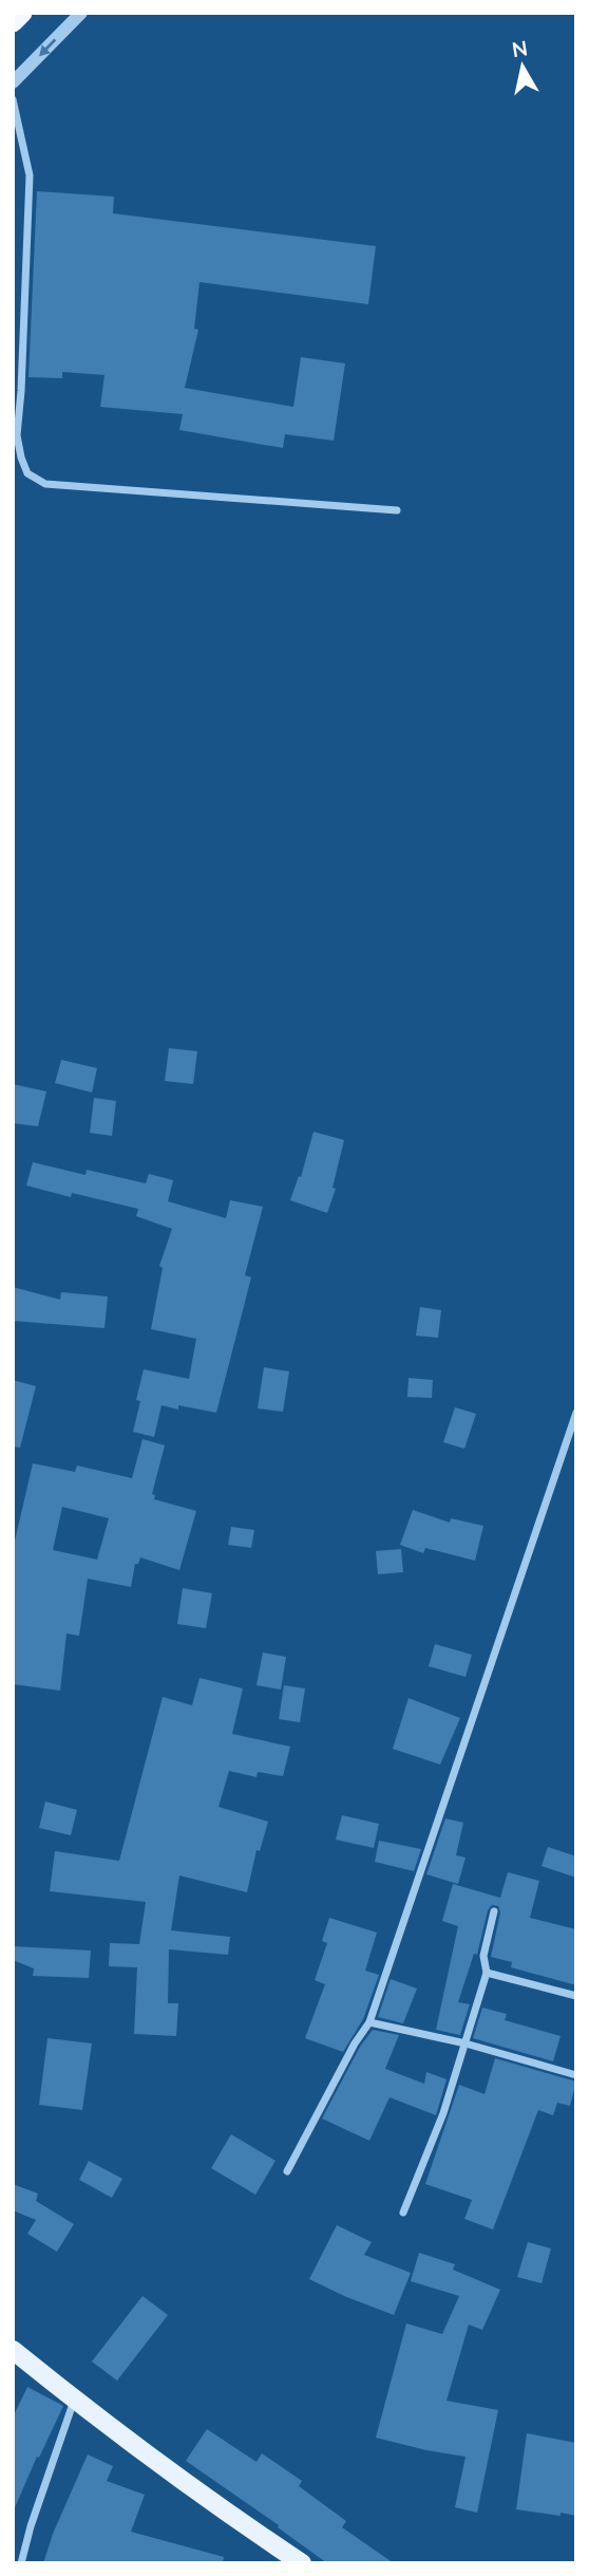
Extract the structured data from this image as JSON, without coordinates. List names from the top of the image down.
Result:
{
  "north": "top"
}
